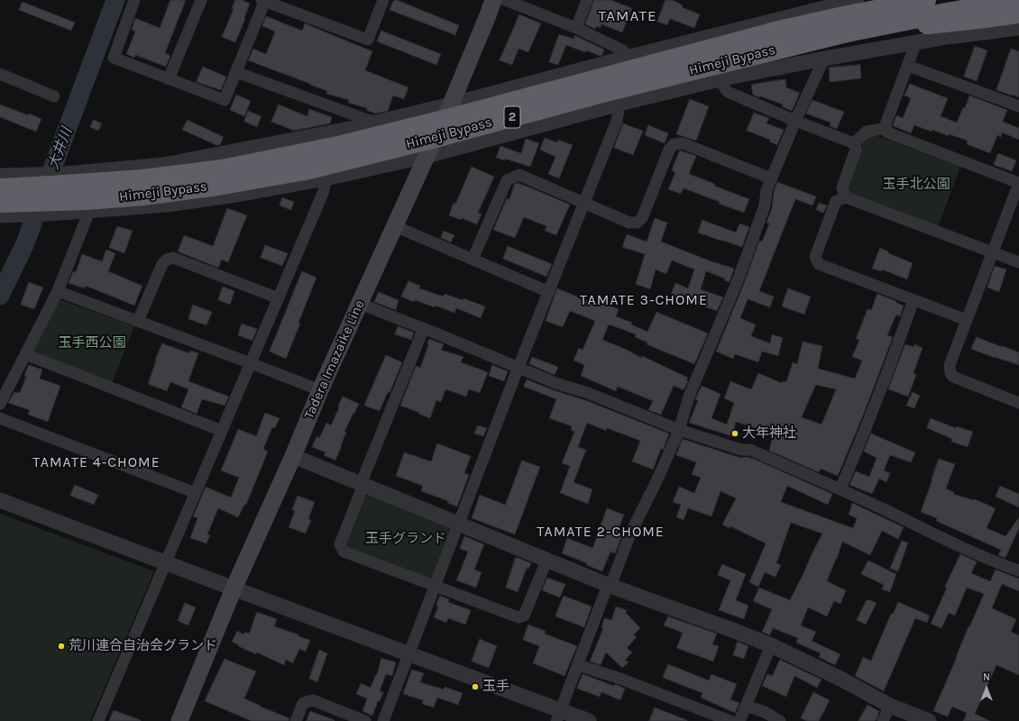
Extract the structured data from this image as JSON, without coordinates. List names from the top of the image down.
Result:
{
  "streets": {
    "highway": ["Himeji Bypass", "2"],
    "main road": ["Tadera Imazaike Line"]
  },
  "districts": [
    "TAMATE",
    "TAMATE 3-CHOME",
    "TAMATE 4-CHOME",
    "TAMATE 2-CHOME"
  ],
  "water": ["大井川"],
  "parks": ["玉手北公園", "玉手西公園", "玉手グランド"],
  "places": ["大年神社", "荒川連合自治会グランド", "玉手"],
  "north": "top"
}
